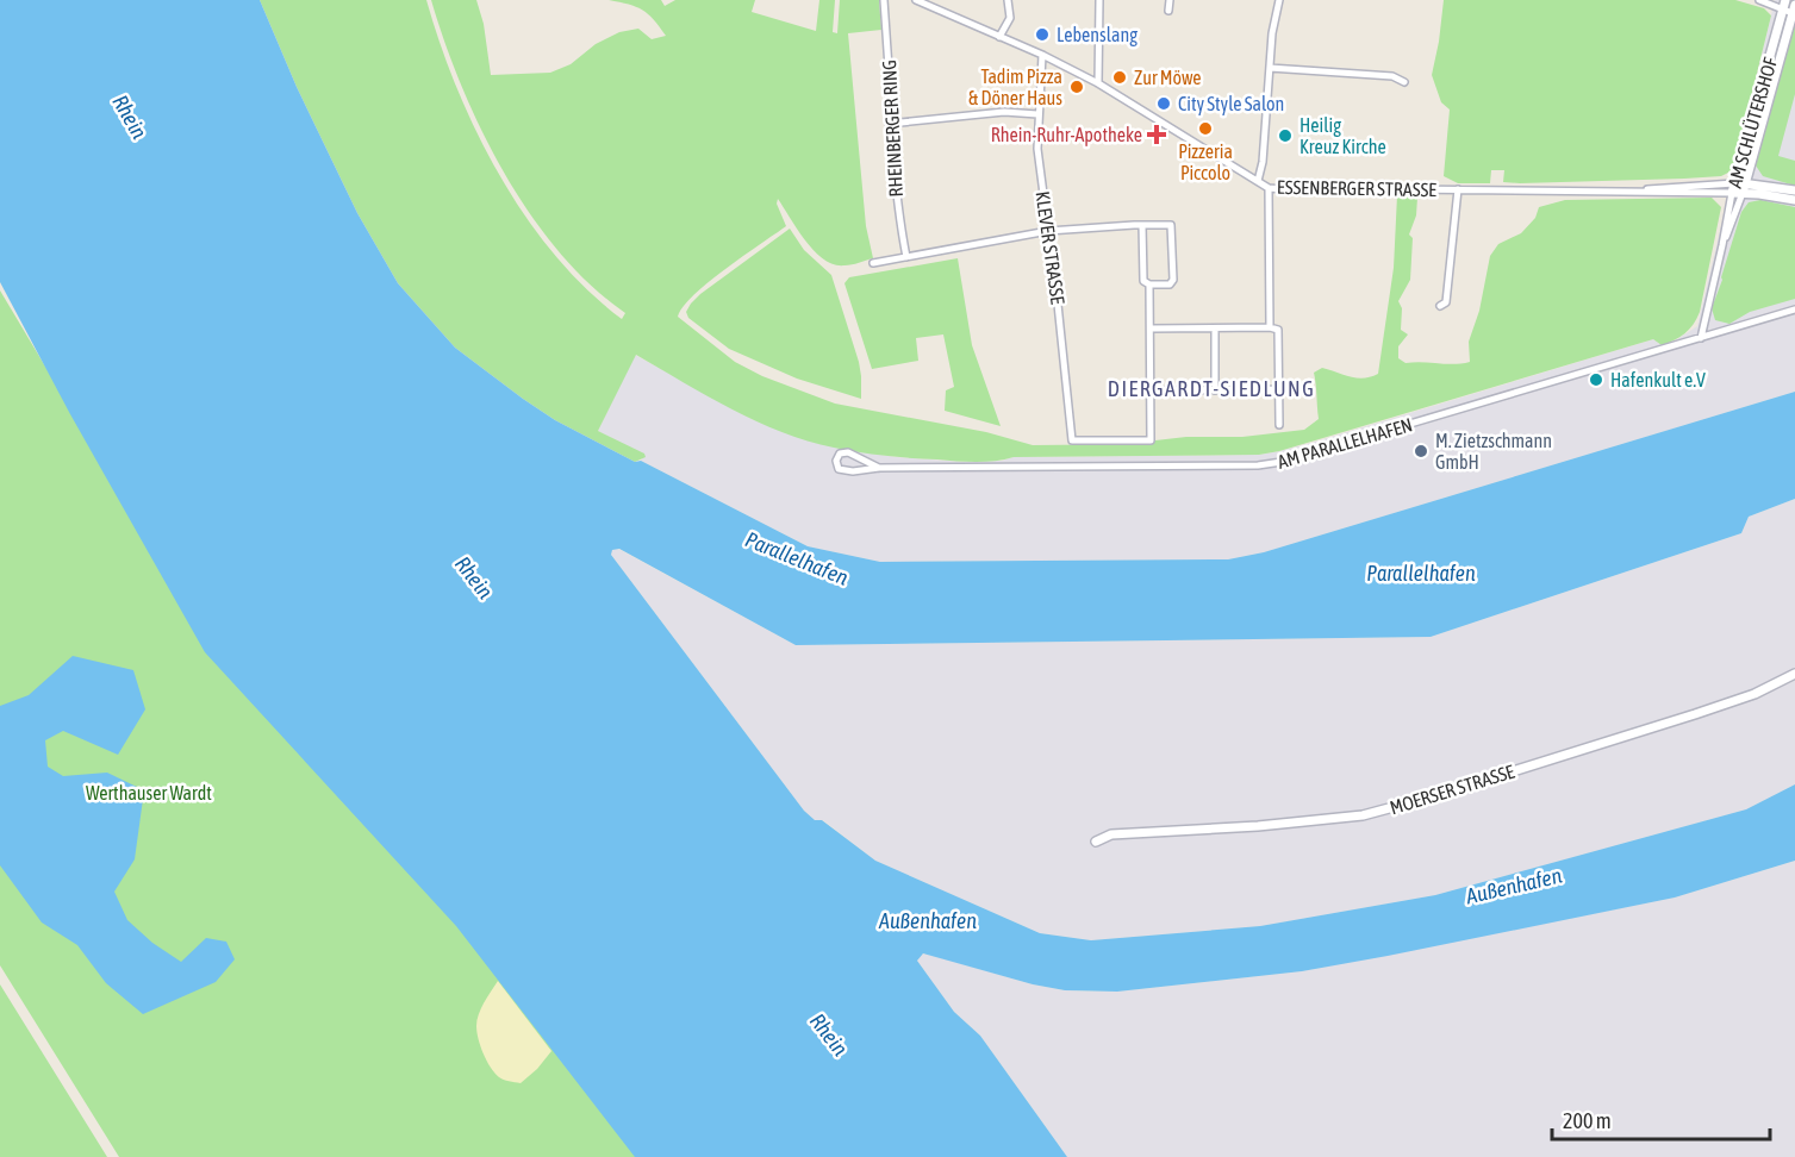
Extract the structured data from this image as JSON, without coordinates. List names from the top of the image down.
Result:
{
  "streets": {
    "street": [
      "AM SCHLÜTERSHOF",
      "RHEINBERGER RING",
      "ESSENBERGER STRASSE",
      "KLEVER STRASSE",
      "AM PARALLELHAFEN",
      "MOERSER STRASSE"
    ]
  },
  "crossings": [
    ["AM SCHLÜTERSHOF", "ESSENBERGER STRASSE"],
    ["AM SCHLÜTERSHOF", "AM PARALLELHAFEN"],
    ["ESSENBERGER STRASSE", "KLEVER STRASSE"]
  ],
  "districts": ["DIERGARDT-SIEDLUNG"],
  "water": ["Rhein", "Parallelhafen", "Außenhafen"],
  "parks": ["Werthauser Wardt"],
  "places": {
    "other": [
      "Lebenslang",
      "Zur Möwe",
      "Tadim Pizza & Döner Haus",
      "City Style Salon",
      "Pizzeria Piccolo",
      "Heilig Kreuz Kirche",
      "Hafenkult e.V",
      "M. Zietzschmann GmbH"
    ],
    "health": ["Rhein-Ruhr-Apotheke"]
  },
  "scale_bar": "200 m"
}
